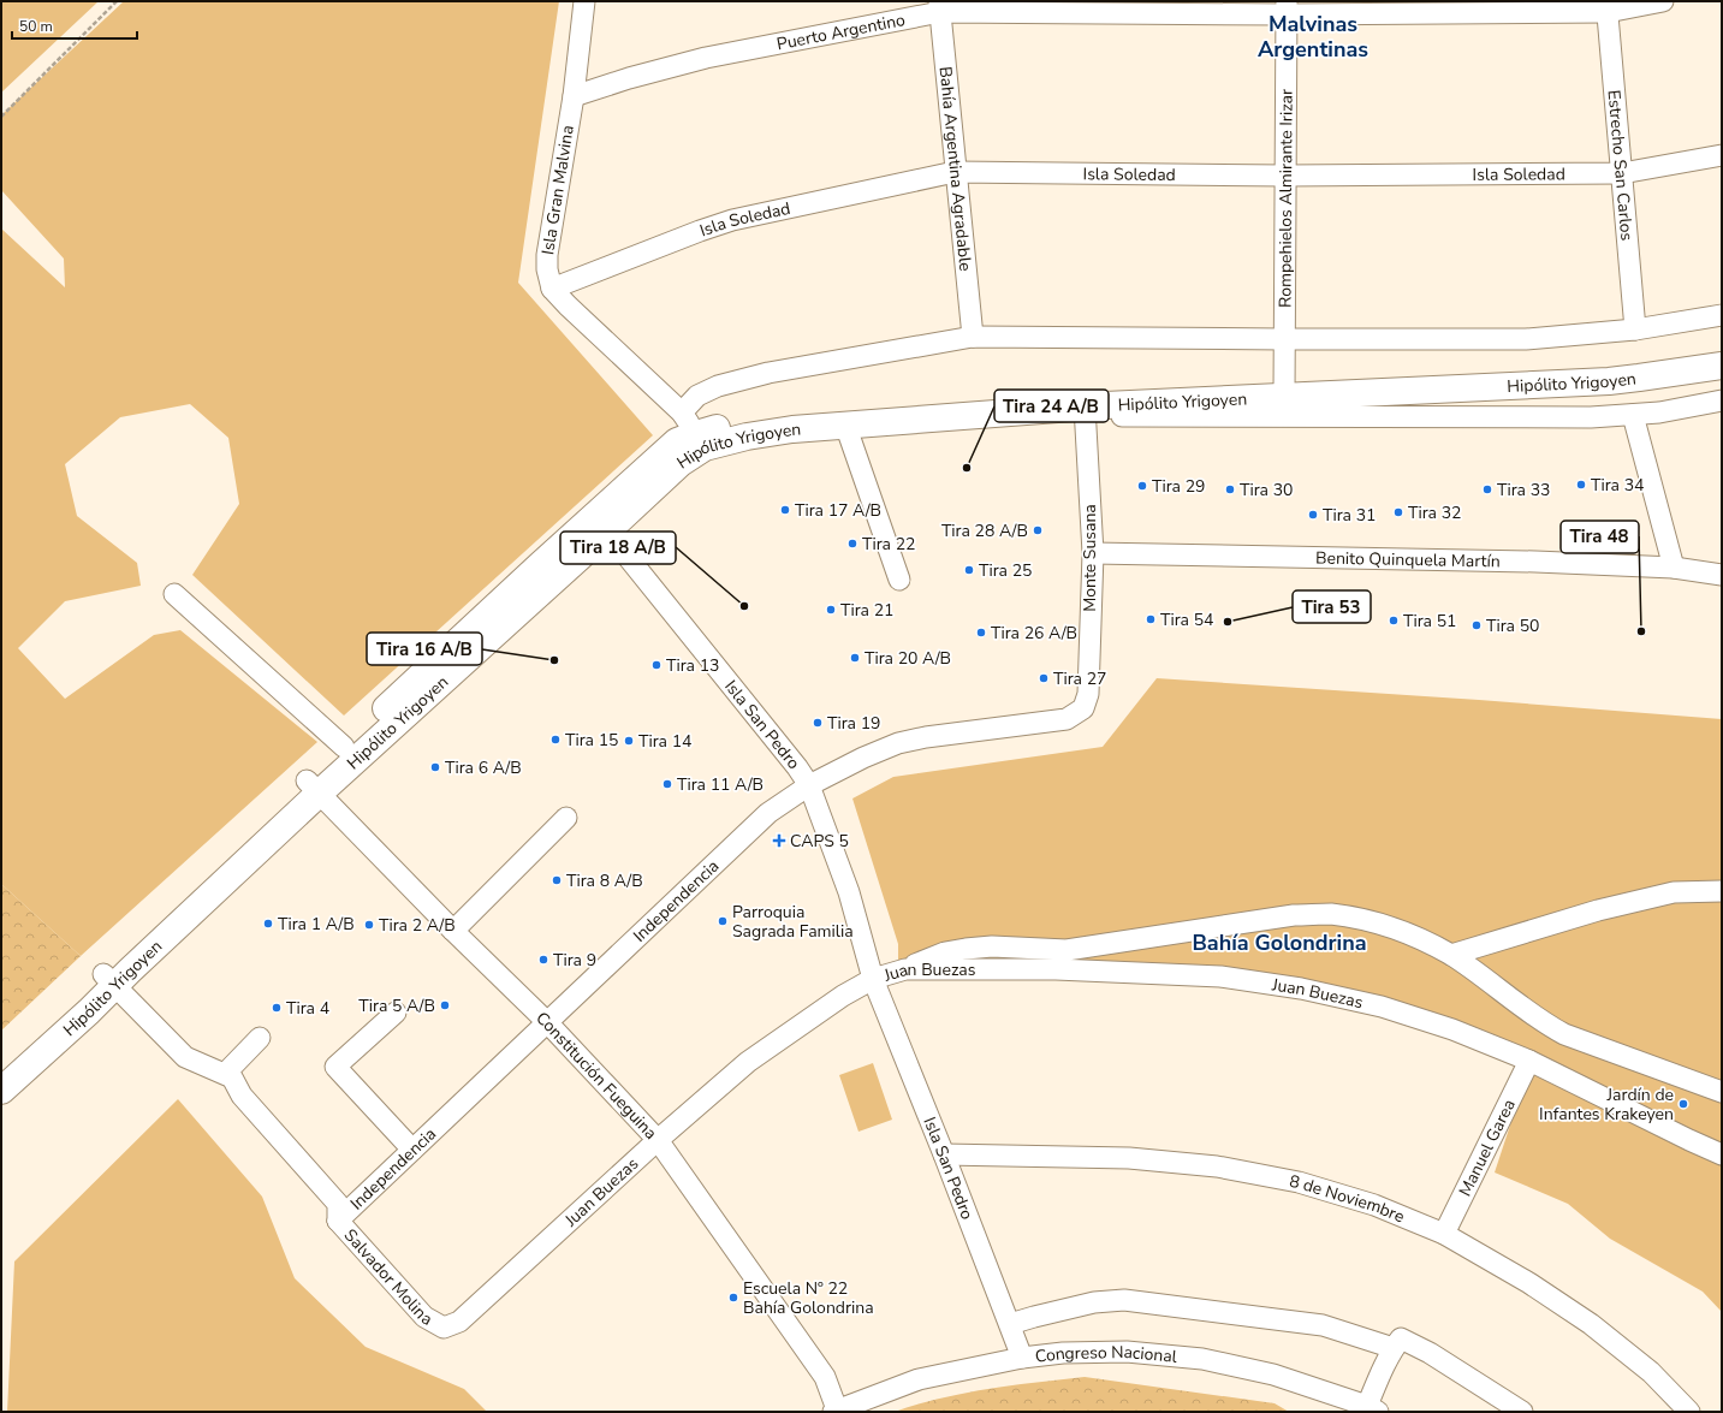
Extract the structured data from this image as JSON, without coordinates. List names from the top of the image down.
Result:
{
  "streets": {
    "main road": ["Hipólito Yrigoyen"],
    "street": [
      "Puerto Argentino",
      "Estrecho San Carlos",
      "Bahía Argentina Agradable",
      "Isla Soledad",
      "Isla Gran Malvina",
      "Rompehielos Almirante Irizar",
      "Monte Susana",
      "Benito Quinquela Martín",
      "Isla San Pedro",
      "Independencia",
      "Juan Buezas",
      "Constitución Fueguina",
      "Manuel Garea",
      "8 de Noviembre",
      "Salvador Molina",
      "Congreso Nacional"
    ]
  },
  "crossings": [
    ["Puerto Argentino", "Estrecho San Carlos"],
    ["Puerto Argentino", "Bahía Argentina Agradable"],
    ["Puerto Argentino", "Isla Gran Malvina"],
    ["Puerto Argentino", "Rompehielos Almirante Irizar"],
    ["Estrecho San Carlos", "Isla Soledad"],
    ["Bahía Argentina Agradable", "Isla Soledad"],
    ["Isla Soledad", "Isla Gran Malvina"],
    ["Isla Soledad", "Rompehielos Almirante Irizar"],
    ["Rompehielos Almirante Irizar", "Hipólito Yrigoyen"],
    ["Hipólito Yrigoyen", "Monte Susana"],
    ["Hipólito Yrigoyen", "Isla San Pedro"],
    ["Hipólito Yrigoyen", "Constitución Fueguina"],
    ["Monte Susana", "Benito Quinquela Martín"],
    ["Monte Susana", "Independencia"],
    ["Isla San Pedro", "Independencia"],
    ["Isla San Pedro", "Juan Buezas"],
    ["Isla San Pedro", "8 de Noviembre"],
    ["Isla San Pedro", "Congreso Nacional"],
    ["Independencia", "Constitución Fueguina"],
    ["Independencia", "Salvador Molina"],
    ["Juan Buezas", "Constitución Fueguina"],
    ["Juan Buezas", "Manuel Garea"],
    ["Juan Buezas", "Salvador Molina"],
    ["Constitución Fueguina", "Congreso Nacional"],
    ["Manuel Garea", "8 de Noviembre"]
  ],
  "districts": ["Malvinas Argentinas", "Bahía Golondrina"],
  "places": {
    "other": [
      "Tira 24 A/B",
      "Tira 34",
      "Tira 29",
      "Tira 30",
      "Tira 33",
      "Tira 17 A/B",
      "Tira 32",
      "Tira 31",
      "Tira 28 A/B",
      "Tira 22",
      "Tira 25",
      "Tira 18 A/B",
      "Tira 21",
      "Tira 54",
      "Tira 51",
      "Tira 53",
      "Tira 50",
      "Tira 48",
      "Tira 26 A/B",
      "Tira 20 A/B",
      "Tira 16 A/B",
      "Tira 13",
      "Tira 27",
      "Tira 19",
      "Tira 15",
      "Tira 14",
      "Tira 6 A/B",
      "Tira 11 A/B",
      "Tira 8 A/B",
      "Parroquia Sagrada Familia",
      "Tira 1 A/B",
      "Tira 2 A/B",
      "Tira 9",
      "Tira 5 A/B",
      "Tira 4",
      "Jardín de Infantes Krakeyen",
      "Escuela Nº 22 Bahía Golondrina"
    ],
    "health": ["CAPS 5"]
  },
  "scale_bar": "50 m"
}
